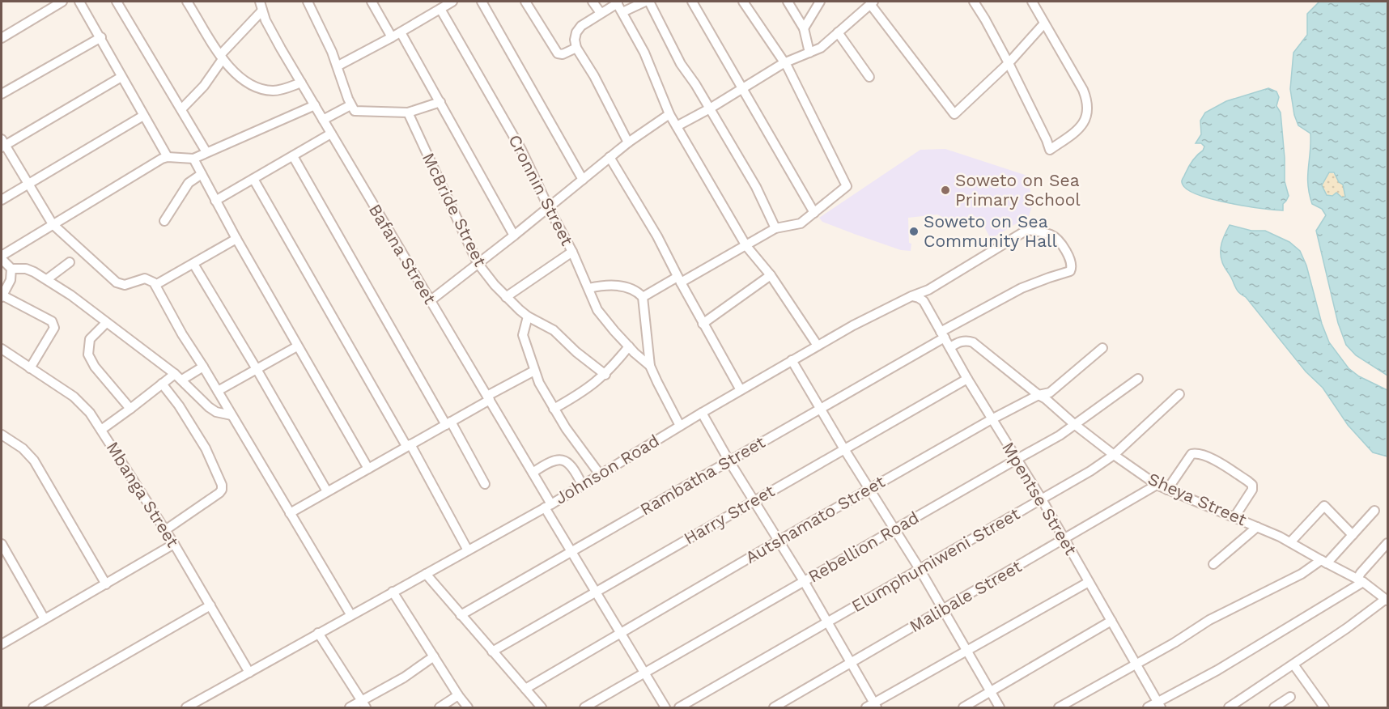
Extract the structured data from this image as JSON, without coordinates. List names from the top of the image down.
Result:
{
  "streets": {
    "street": [
      "Cronnin Street",
      "McBride Street",
      "Bafana Street",
      "Johnson Road",
      "Rambatha Street",
      "Mbanga Street",
      "Mpentse Street",
      "Sheya Street",
      "Harry Street",
      "Autshamato Street",
      "Rebellion Road",
      "Elumphumiweni Street",
      "Malibale Street"
    ]
  },
  "crossings": [
    ["Bafana Street", "Johnson Road"],
    ["Bafana Street", "Rambatha Street"],
    ["Bafana Street", "Harry Street"],
    ["Bafana Street", "Autshamato Street"],
    ["Bafana Street", "Rebellion Road"],
    ["Johnson Road", "Rambatha Street"],
    ["Johnson Road", "Mbanga Street"],
    ["Johnson Road", "Mpentse Street"],
    ["Rambatha Street", "Mpentse Street"],
    ["Mpentse Street", "Sheya Street"],
    ["Mpentse Street", "Harry Street"],
    ["Mpentse Street", "Autshamato Street"],
    ["Mpentse Street", "Rebellion Road"],
    ["Mpentse Street", "Elumphumiweni Street"],
    ["Mpentse Street", "Malibale Street"],
    ["Sheya Street", "Autshamato Street"],
    ["Sheya Street", "Rebellion Road"],
    ["Sheya Street", "Elumphumiweni Street"],
    ["Sheya Street", "Malibale Street"]
  ],
  "places": ["Soweto on Sea Primary School", "Soweto on Sea Community Hall"]
}
